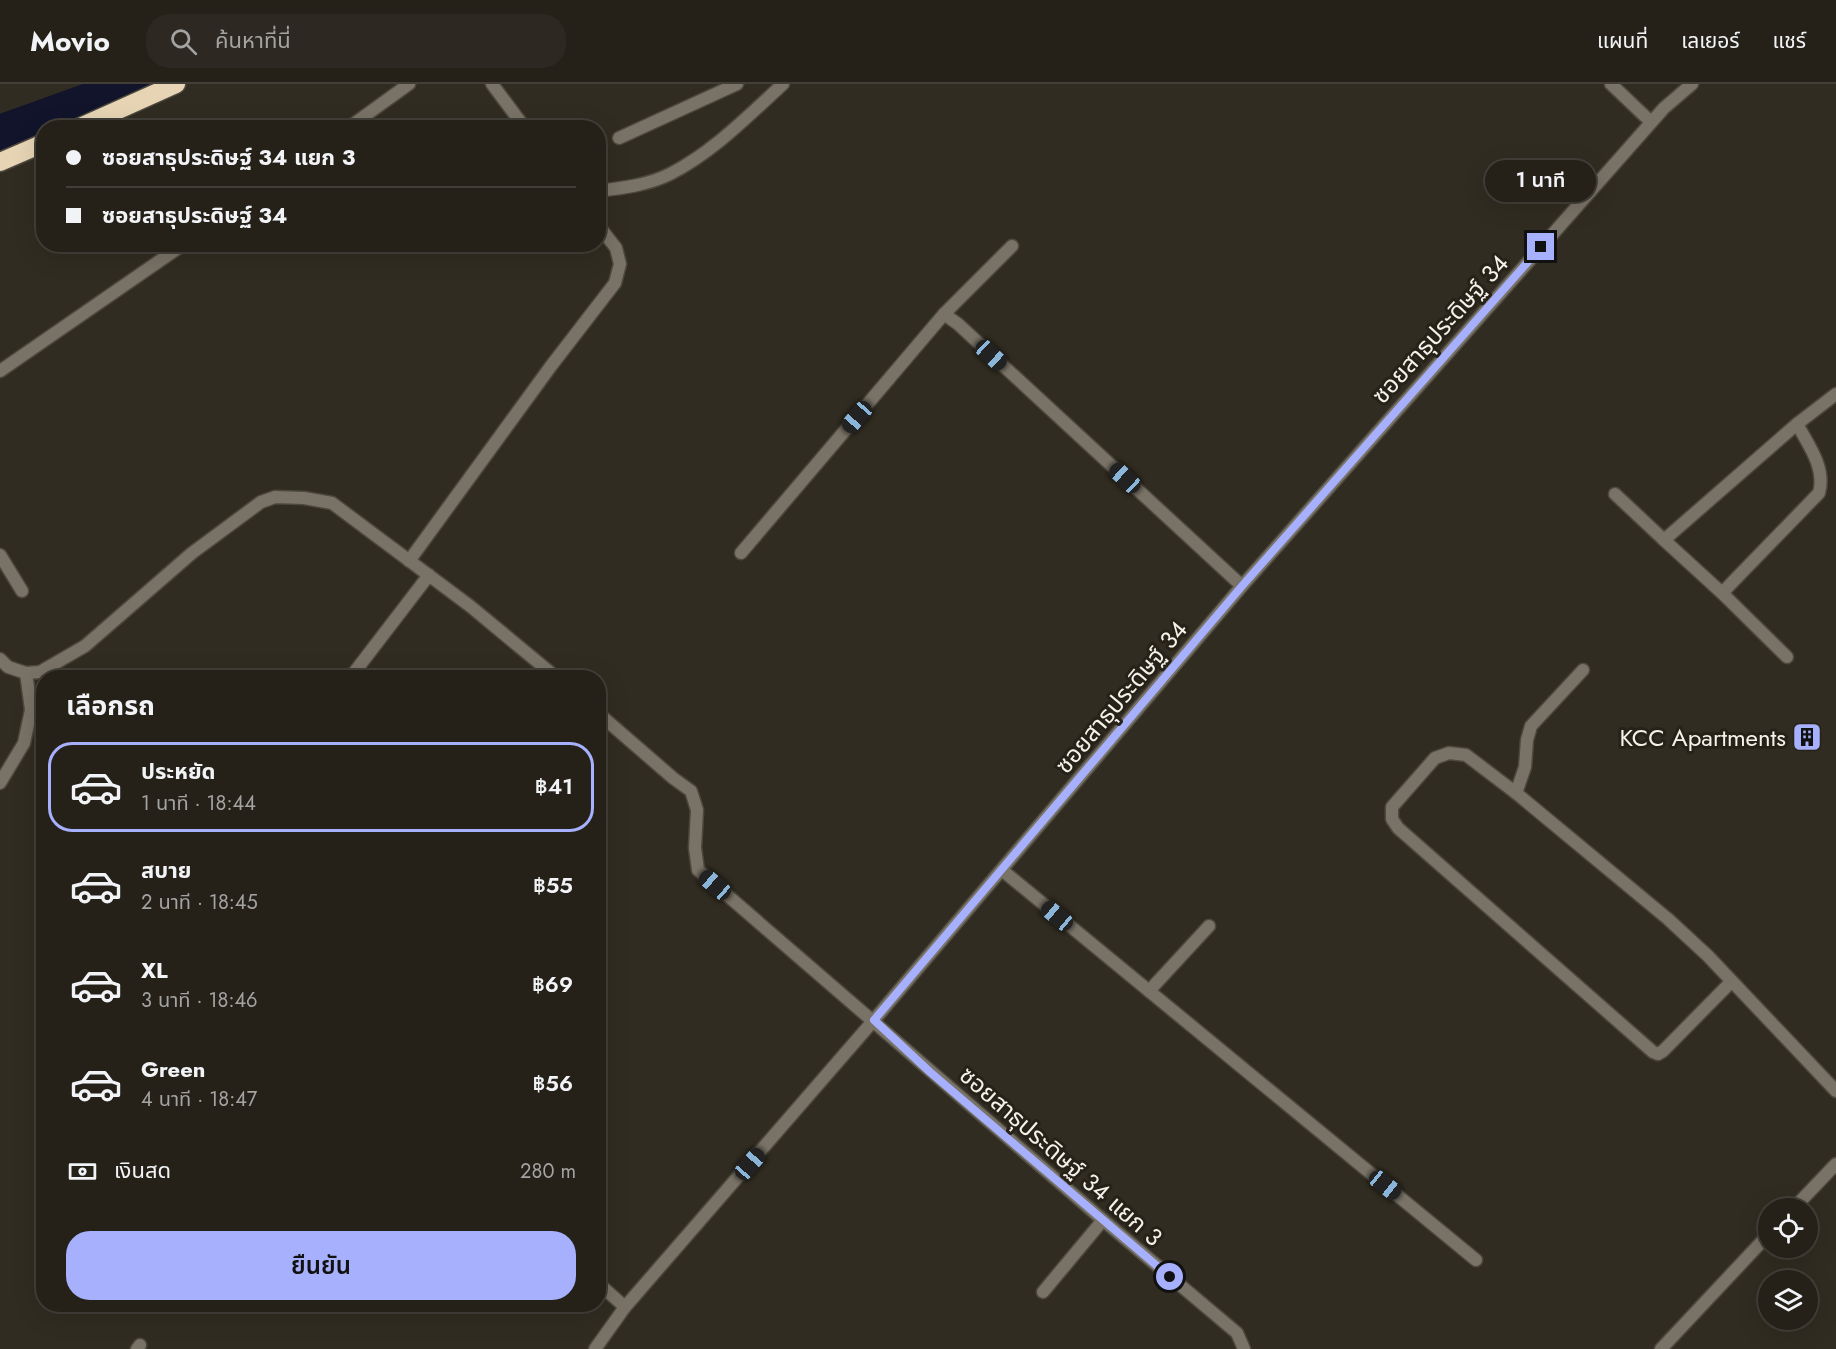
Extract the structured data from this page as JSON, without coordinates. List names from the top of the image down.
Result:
{
  "streets": {
    "street": ["ซอยสาธุประดิษฐ์ 34", "ซอยสาธุประดิษฐ์ 34 แยก 3"]
  },
  "crossings": [
    ["ซอยสาธุประดิษฐ์ 34", "ซอยสาธุประดิษฐ์ 34 แยก 3"]
  ],
  "places": {
    "building": ["KCC Apartments"]
  },
  "page": {
    "header": "Movio",
    "search": "ค้นหาที่นี่",
    "nav": ["แผนที่", "เลเยอร์", "แชร์"],
    "banner": ["ซอยสาธุประดิษฐ์ 34 แยก 3", "ซอยสาธุประดิษฐ์ 34"],
    "bubble": "1 นาที",
    "heading": "เลือกรถ",
    "list": [
      {
        "name": "ประหยัด",
        "note": "1 นาที · 18:44",
        "value": "฿41"
      },
      {
        "name": "สบาย",
        "note": "2 นาที · 18:45",
        "value": "฿55"
      },
      {
        "name": "XL",
        "note": "3 นาที · 18:46",
        "value": "฿69"
      },
      {
        "name": "Green",
        "note": "4 นาที · 18:47",
        "value": "฿56"
      }
    ],
    "pay": ["เงินสด", "280 m"],
    "buttons": "ยืนยัน"
  }
}
